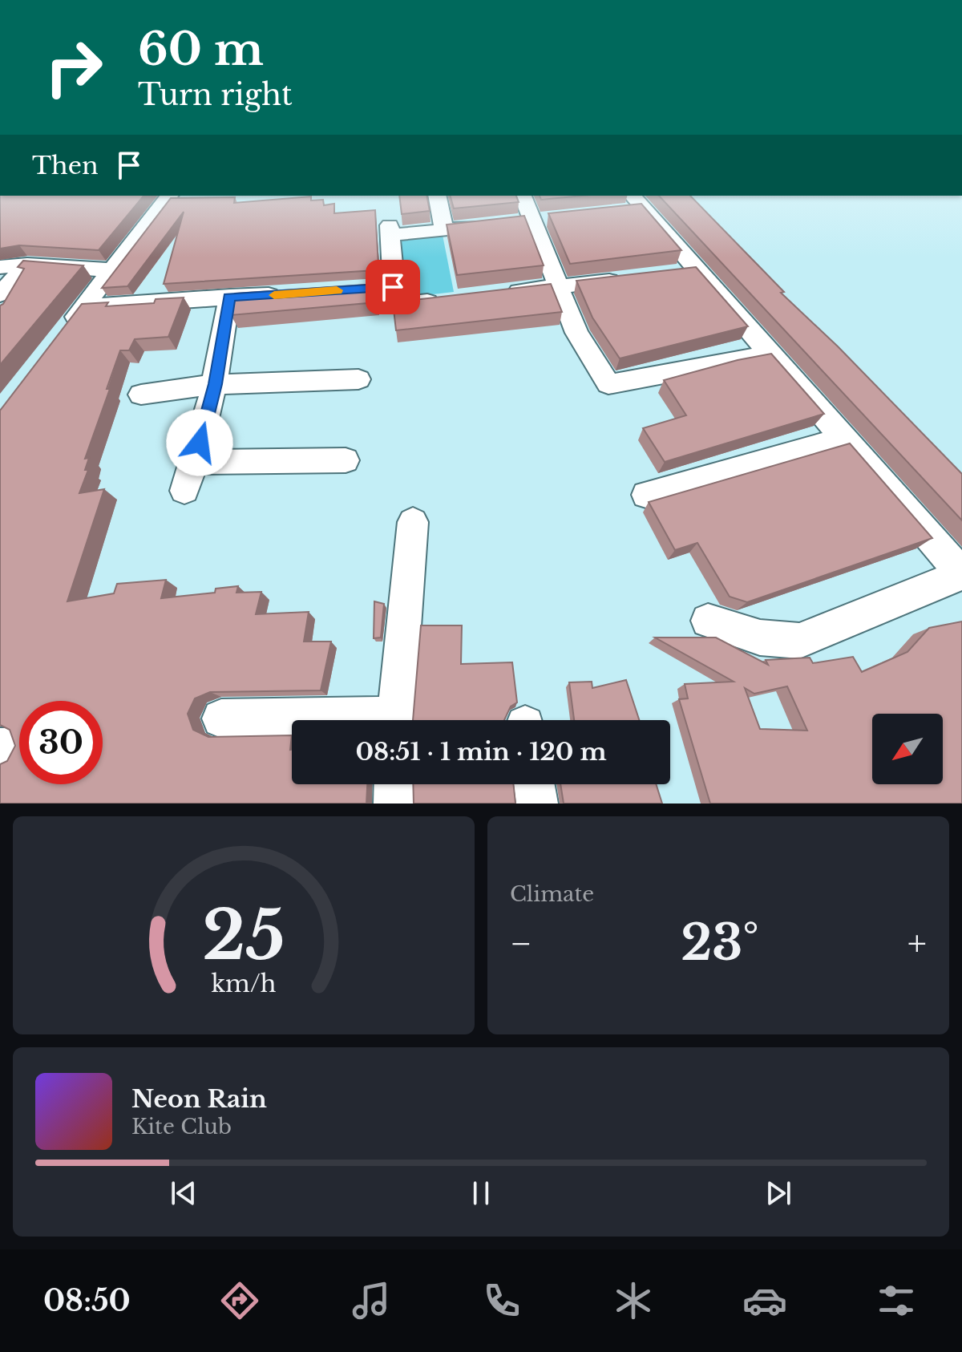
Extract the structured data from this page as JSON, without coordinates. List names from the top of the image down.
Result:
{
  "north": "bottom left",
  "page": {
    "turn": ["60 m", "Turn right"],
    "then": "Then",
    "limit": "30",
    "trip": "08:51 · 1 min · 120 m",
    "tile": "Climate",
    "heat": ["−", "23°", "+"],
    "song": ["Neon Rain", "Kite Club"],
    "tabs": "08:50",
    "gauge": ["25", "km/h"]
  }
}
